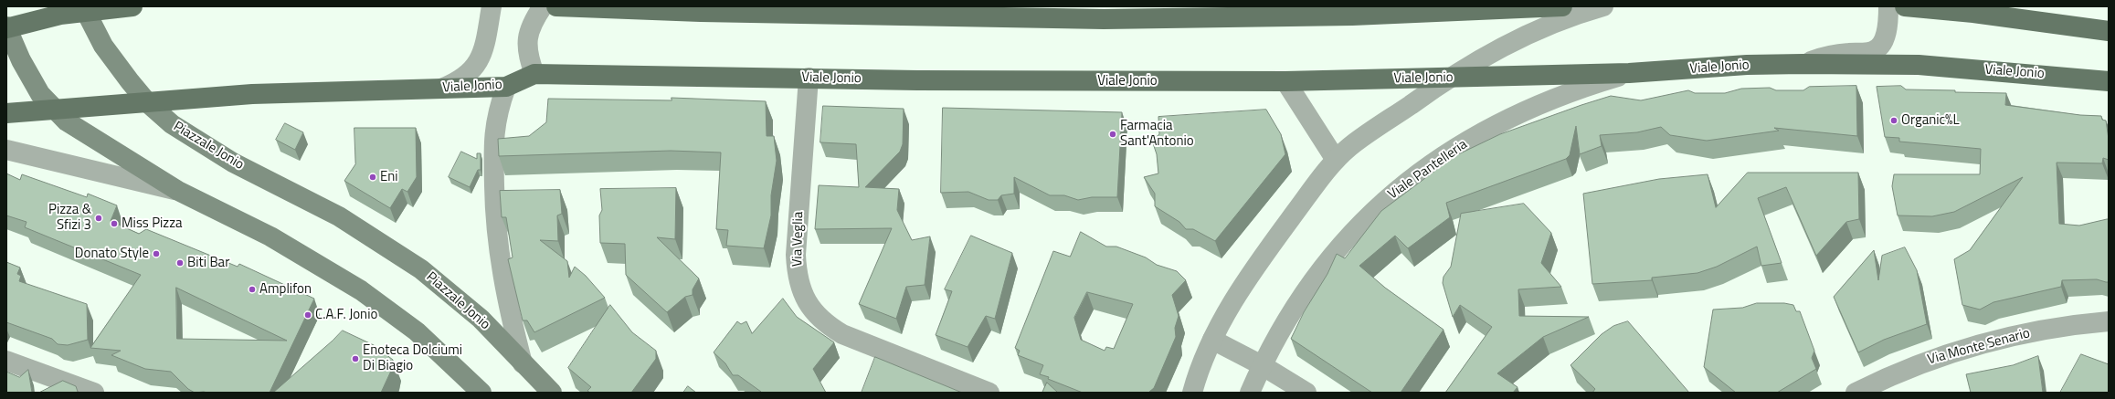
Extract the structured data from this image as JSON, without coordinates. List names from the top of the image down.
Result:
{
  "streets": {
    "main road": ["Viale Jonio", "Piazzale Jonio"],
    "street": ["Viale Pantelleria", "Via Veglia", "Via Monte Senario"]
  },
  "crossings": [
    ["Viale Jonio", "Piazzale Jonio"],
    ["Viale Jonio", "Viale Pantelleria"],
    ["Viale Jonio", "Via Veglia"]
  ],
  "places": [
    "Organic%L",
    "Farmacia Sant'Antonio",
    "Eni",
    "Pizza & Sfizi 3",
    "Miss Pizza",
    "Donato Style",
    "Biti Bar",
    "Amplifon",
    "C.A.F. Jonio",
    "Enoteca Dolciumi Di Biagio"
  ]
}
